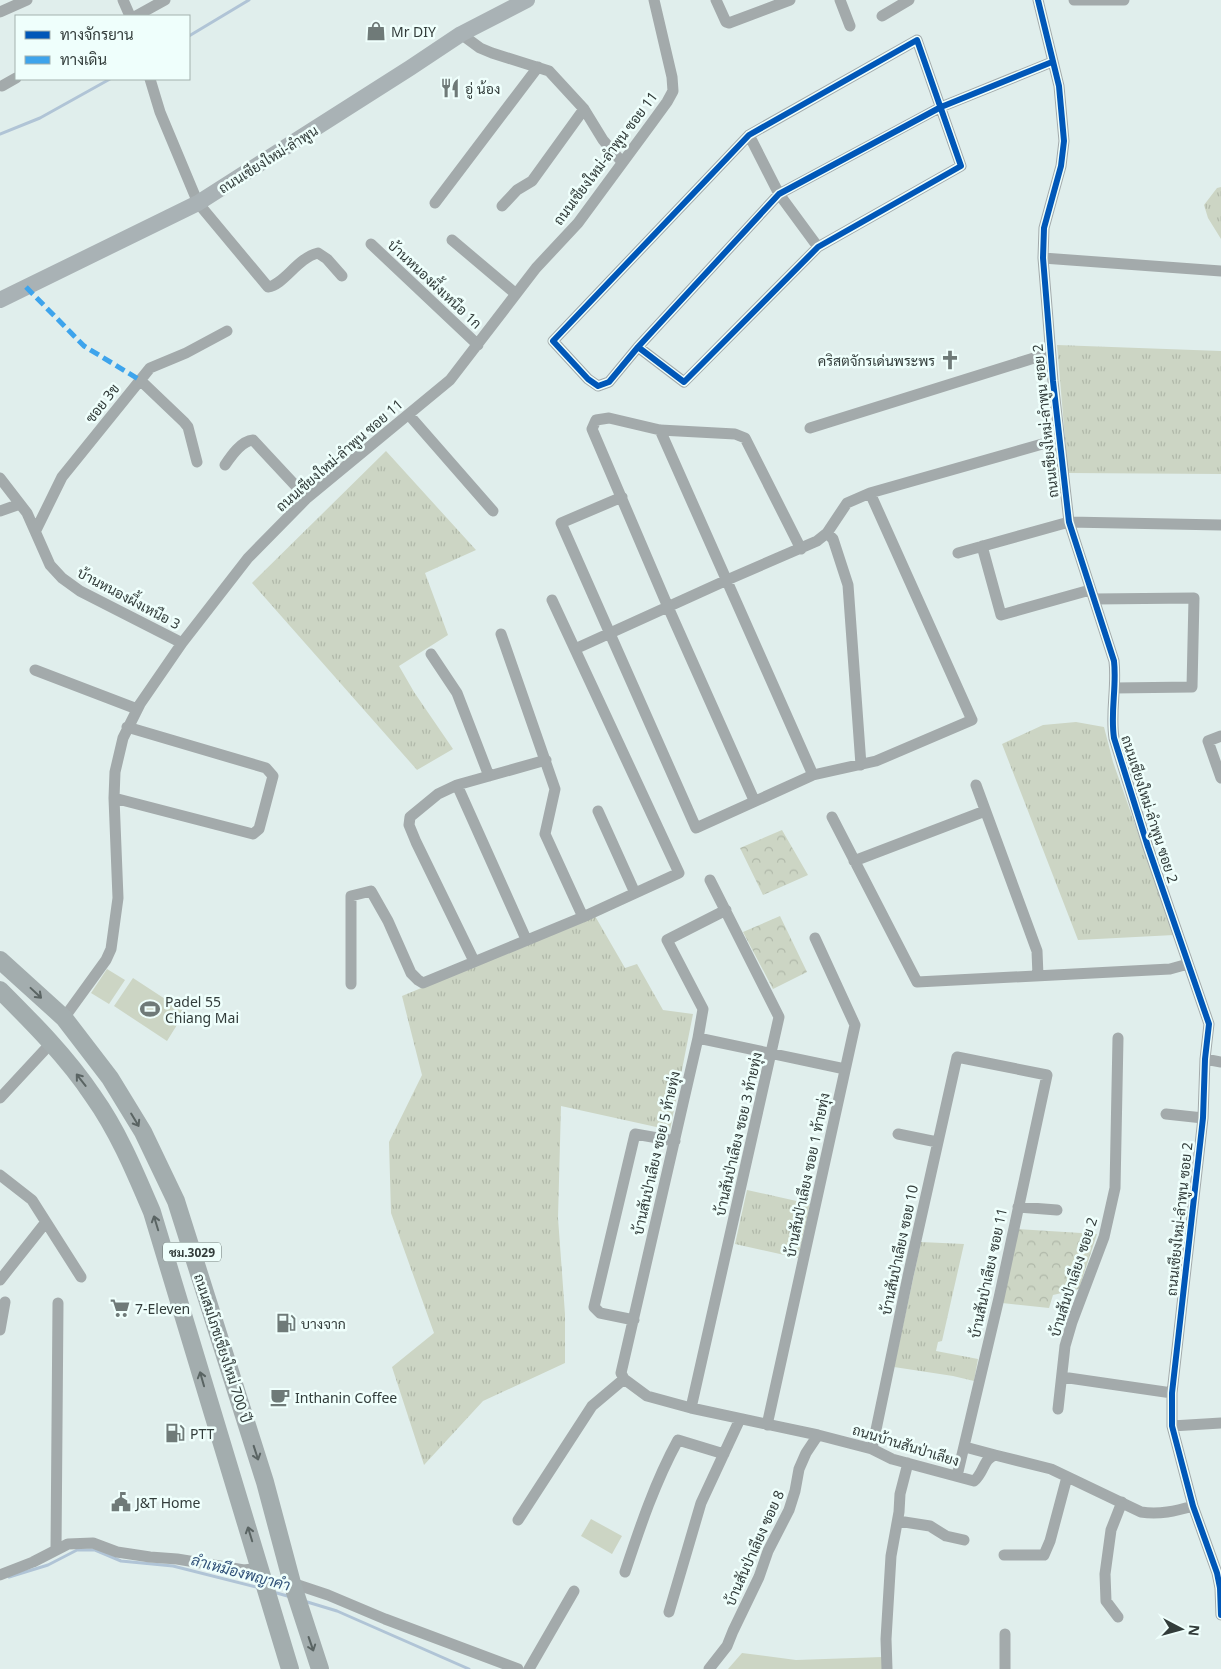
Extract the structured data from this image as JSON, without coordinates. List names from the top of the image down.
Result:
{
  "streets": {
    "main road": ["ถนนเชียงใหม่-ลำพูน", "ชม.3029", "ถนนสมโภชเชียงใหม่ 700 ปี"],
    "street": [
      "ถนนเชียงใหม่-ลำพูน ซอย 11",
      "บ้านหนองผึ้งเหนือ 1ก",
      "ซอย 3ข",
      "ถนนเชียงใหม่-ลำพูน ซอย 2",
      "บ้านหนองผึ้งเหนือ 3",
      "บ้านสันป่าเลียง ซอย 3 ท้ายทุ่ง",
      "บ้านสันป่าเลียง ซอย 5 ท้ายทุ่ง",
      "บ้านสันป่าเลียง ซอย 1 ท้ายทุ่ง",
      "บ้านสันป่าเลียง ซอย 10",
      "บ้านสันป่าเลียง ซอย 11",
      "บ้านสันป่าเลียง ซอย 2",
      "ถนนบ้านสันป่าเลียง",
      "บ้านสันป่าเลียง ซอย 8"
    ]
  },
  "crossings": [
    ["ถนนเชียงใหม่-ลำพูน ซอย 11", "บ้านหนองผึ้งเหนือ 1ก"],
    ["ถนนเชียงใหม่-ลำพูน ซอย 11", "บ้านหนองผึ้งเหนือ 3"],
    ["ถนนเชียงใหม่-ลำพูน ซอย 11", "ถนนสมโภชเชียงใหม่ 700 ปี"],
    ["ซอย 3ข", "บ้านหนองผึ้งเหนือ 3"],
    ["บ้านสันป่าเลียง ซอย 3 ท้ายทุ่ง", "บ้านสันป่าเลียง ซอย 5 ท้ายทุ่ง"],
    ["บ้านสันป่าเลียง ซอย 3 ท้ายทุ่ง", "ถนนบ้านสันป่าเลียง"],
    ["บ้านสันป่าเลียง ซอย 5 ท้ายทุ่ง", "ถนนบ้านสันป่าเลียง"],
    ["บ้านสันป่าเลียง ซอย 1 ท้ายทุ่ง", "ถนนบ้านสันป่าเลียง"],
    ["บ้านสันป่าเลียง ซอย 10", "บ้านสันป่าเลียง ซอย 11"],
    ["บ้านสันป่าเลียง ซอย 10", "ถนนบ้านสันป่าเลียง"],
    ["บ้านสันป่าเลียง ซอย 11", "ถนนบ้านสันป่าเลียง"],
    ["ถนนบ้านสันป่าเลียง", "บ้านสันป่าเลียง ซอย 8"]
  ],
  "water": ["ลำเหมืองพญาคำ"],
  "places": {
    "shop": ["Mr DIY"],
    "restaurant": ["อู่ น้อง"],
    "church": ["คริสตจักรเด่นพระพร"],
    "sports": ["Padel 55 Chiang Mai"],
    "supermarket": ["7-Eleven"],
    "fuel station": ["บางจาก", "PTT"],
    "cafe": ["Inthanin Coffee"],
    "public building": ["J&T Home"]
  },
  "legend": ["ทางจักรยาน", "ทางเดิน"],
  "north": "right"
}
